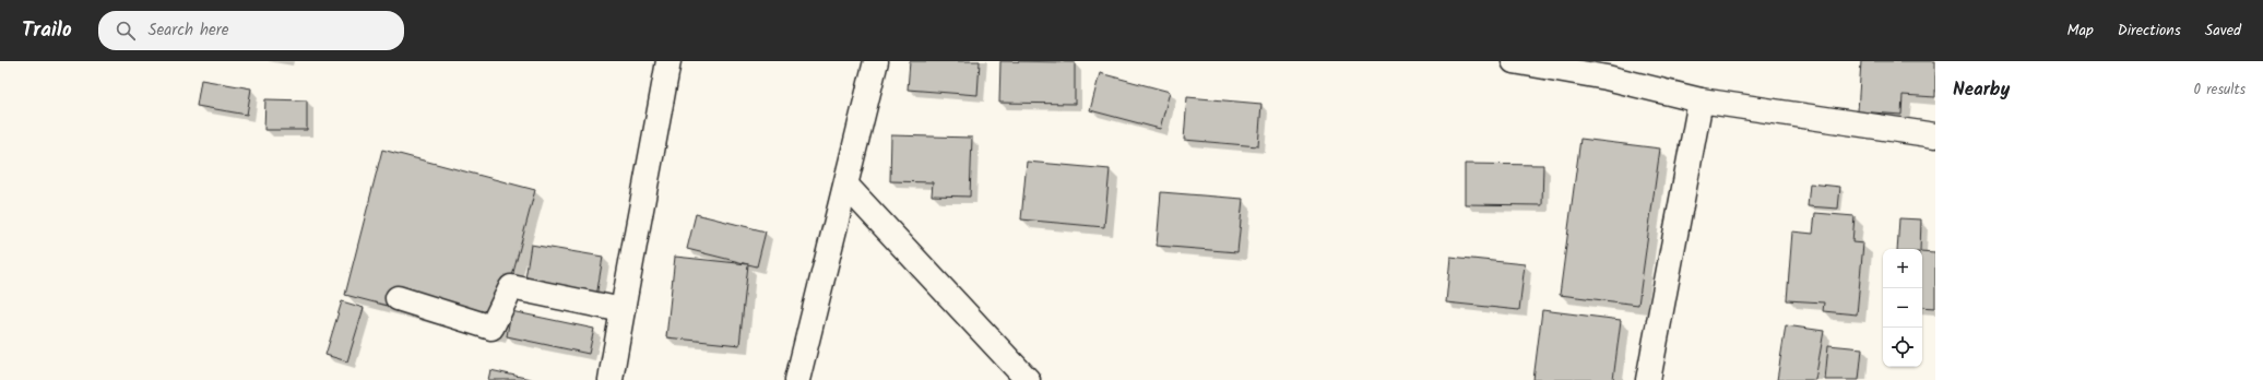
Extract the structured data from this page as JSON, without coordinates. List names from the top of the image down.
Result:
{
  "page": {
    "header": "Trailo",
    "search": "Search here",
    "nav": ["Map", "Directions", "Saved"],
    "heading": ["Nearby", "0 results"],
    "map_buttons": ["+", "−"]
  }
}
